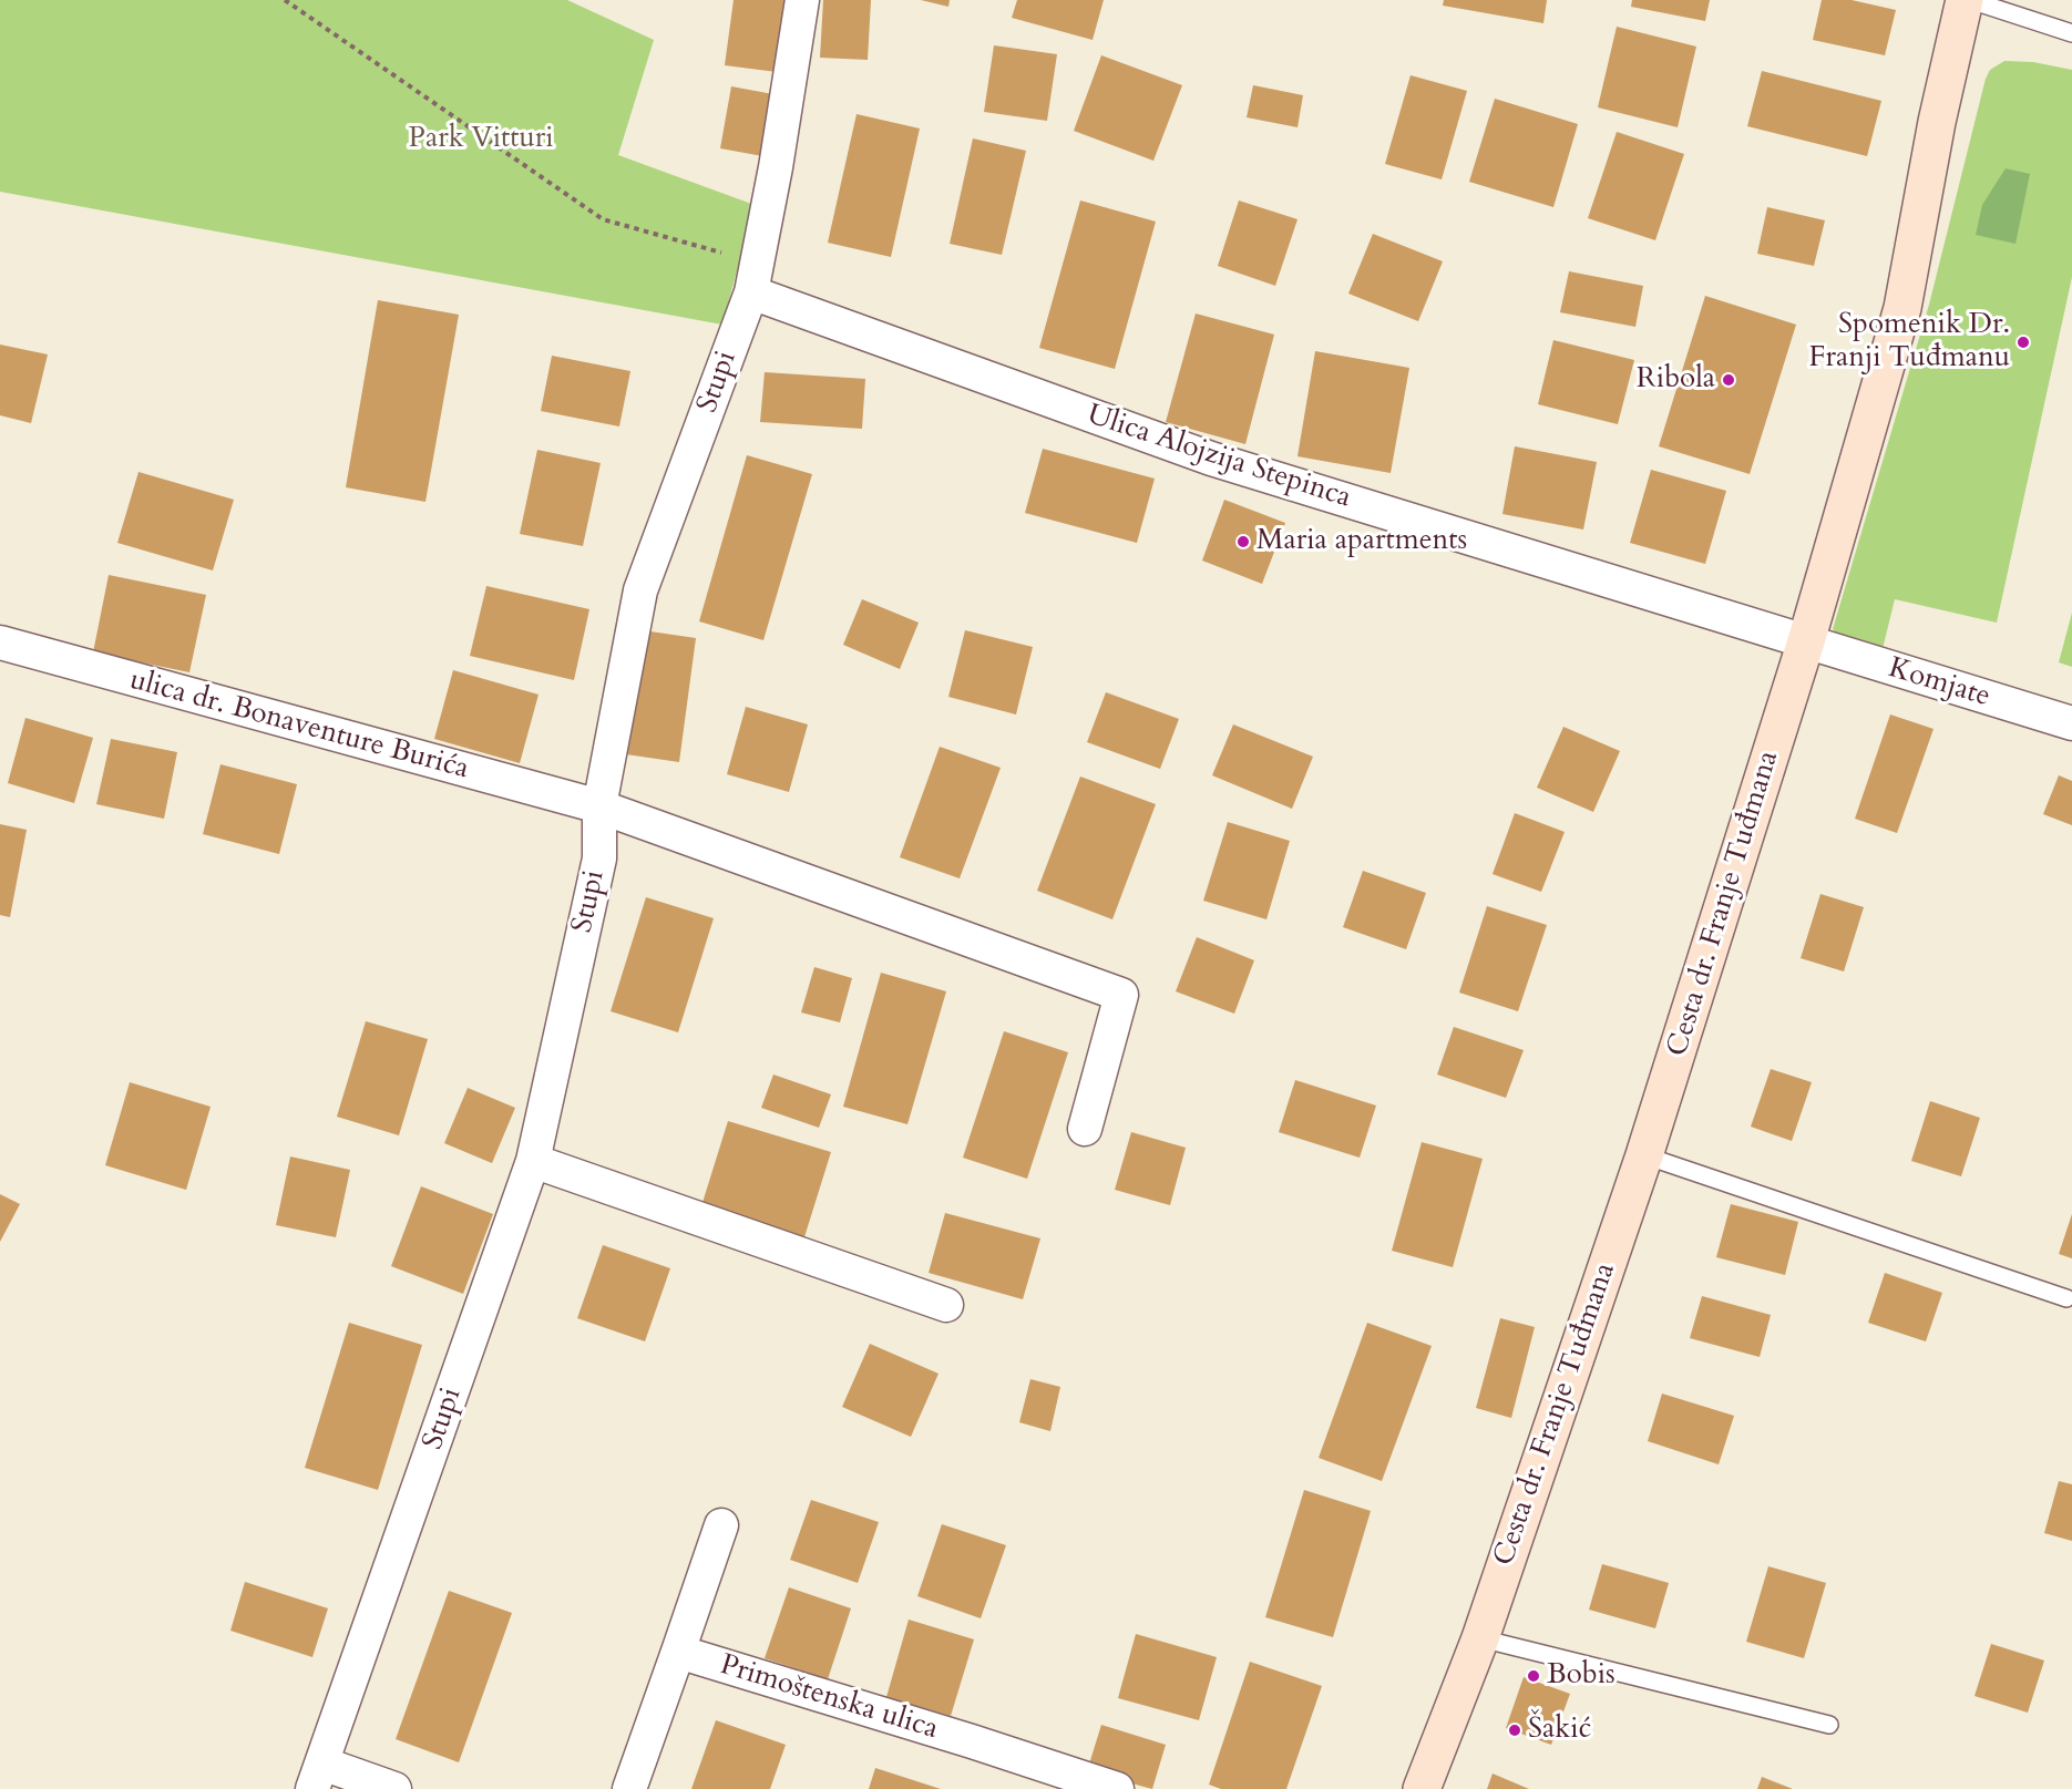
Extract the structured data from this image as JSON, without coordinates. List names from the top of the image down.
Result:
{
  "streets": {
    "main road": ["Cesta dr. Franje Tuđmana"],
    "street": [
      "Stupi",
      "Ulica Alojzija Stepinca",
      "Komjate",
      "ulica dr. Bonaventure Burića",
      "Primoštenska ulica"
    ]
  },
  "crossings": [
    ["Stupi", "Ulica Alojzija Stepinca"],
    ["Stupi", "ulica dr. Bonaventure Burića"],
    ["Ulica Alojzija Stepinca", "Komjate"],
    ["Ulica Alojzija Stepinca", "Cesta dr. Franje Tuđmana"],
    ["Komjate", "Cesta dr. Franje Tuđmana"]
  ],
  "parks": ["Park Vitturi"],
  "places": [
    "Spomenik Dr. Franji Tuđmanu",
    "Ribola",
    "Maria apartments",
    "Bobis",
    "Šakić"
  ]
}
